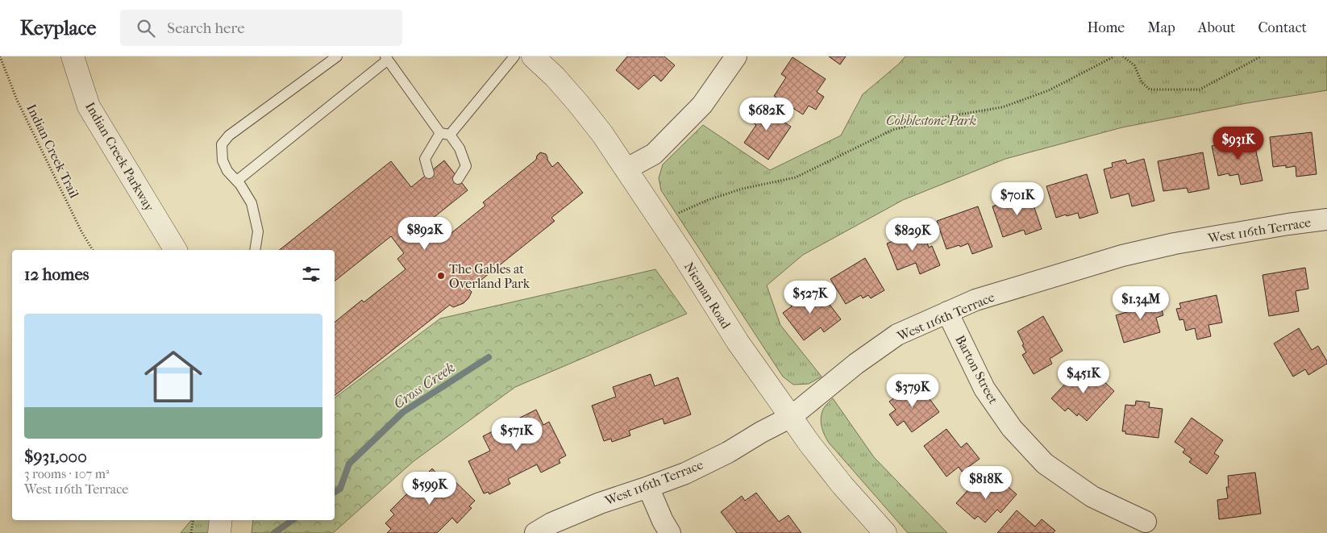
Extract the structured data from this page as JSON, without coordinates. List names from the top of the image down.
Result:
{
  "streets": {
    "street": [
      "Indian Creek Parkway",
      "West 116th Terrace",
      "Nieman Road",
      "Barton Street"
    ],
    "path": ["Indian Creek Trail"]
  },
  "crossings": [
    ["West 116th Terrace", "Nieman Road"],
    ["West 116th Terrace", "Barton Street"]
  ],
  "water": ["Cross Creek"],
  "parks": ["Cobblestone Park"],
  "places": ["The Gables at Overland Park"],
  "page": {
    "header": "Keyplace",
    "search": "Search here",
    "nav": [
      "Home",
      "Map",
      "About",
      "Contact"
    ],
    "price": [
      "$682K",
      "$931K",
      "$701K",
      "$892K",
      "$829K",
      "$527K",
      "$1.34M",
      "$451K",
      "$379K",
      "$571K",
      "$818K",
      "$599K"
    ],
    "heading": "12 homes",
    "list": [
      {
        "name": "$931,000",
        "note": "3 rooms · 107 m² · West 116th Terrace"
      }
    ]
  }
}
